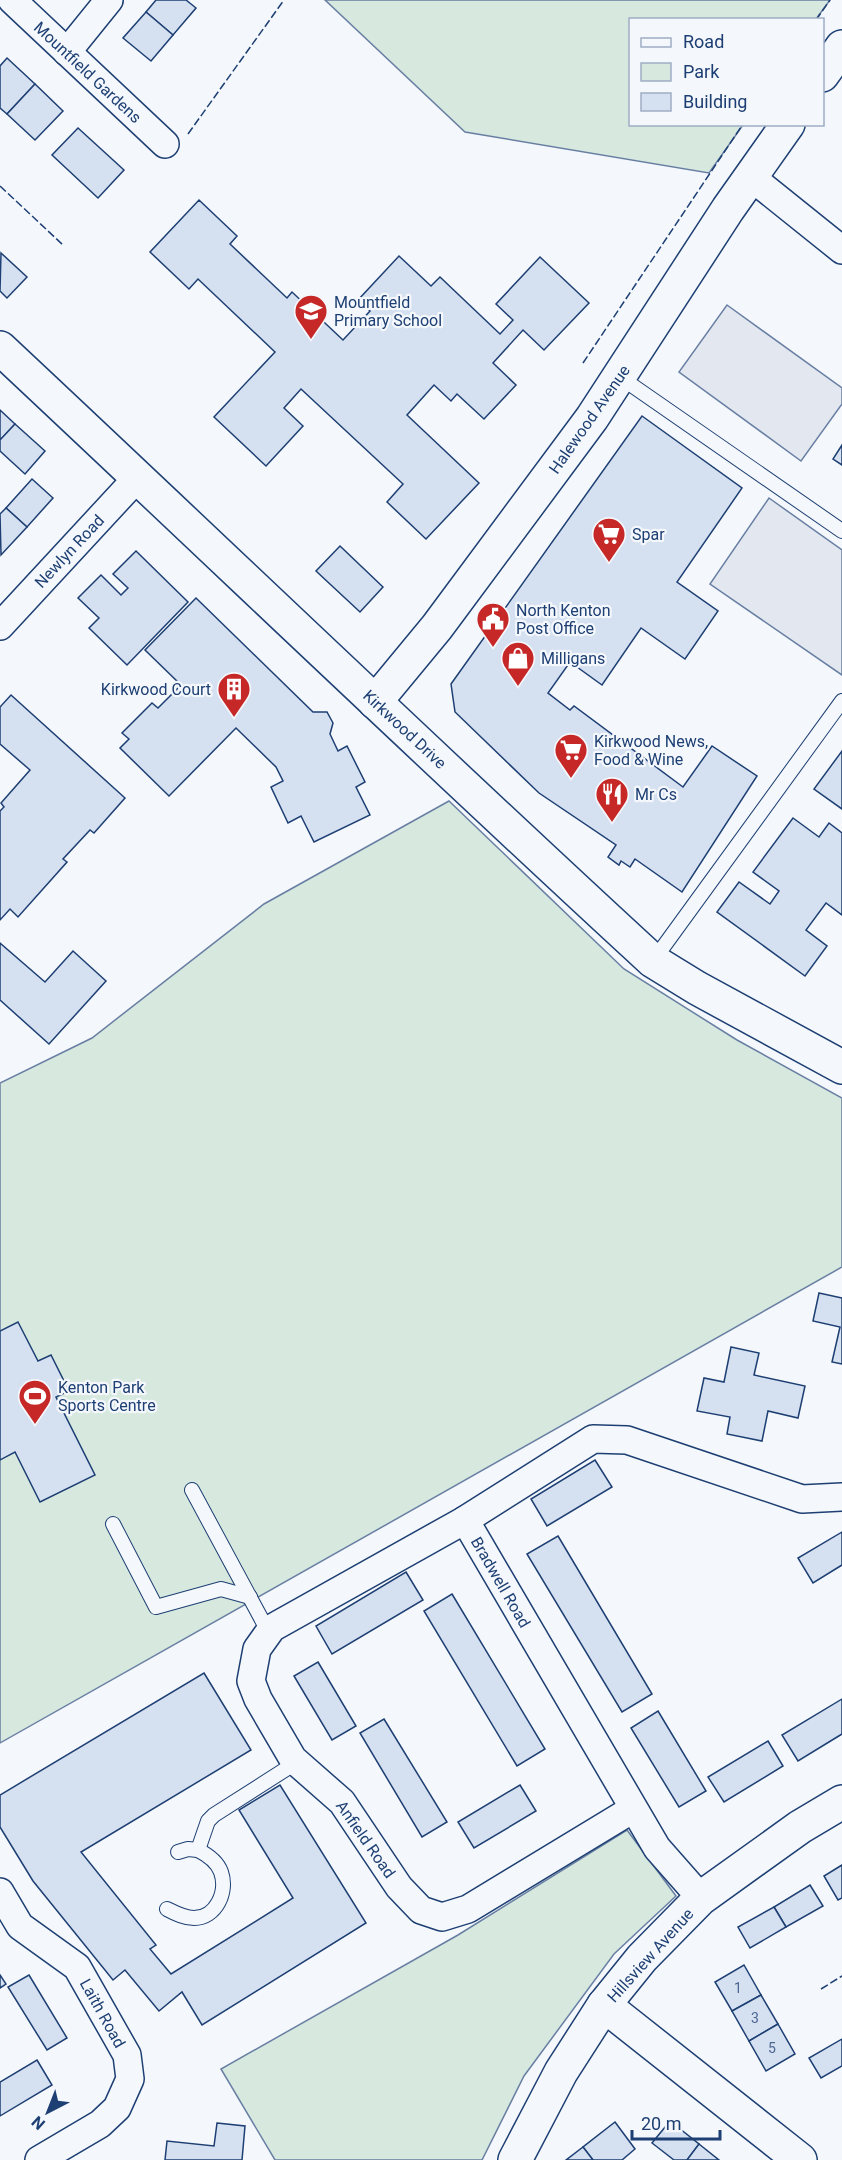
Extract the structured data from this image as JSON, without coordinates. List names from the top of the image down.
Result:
{
  "streets": {
    "street": [
      "Mountfield Gardens",
      "Halewood Avenue",
      "Newlyn Road",
      "Kirkwood Drive",
      "Bradwell Road",
      "Anfield Road",
      "Hillsview Avenue",
      "Laith Road"
    ]
  },
  "crossings": [
    ["Halewood Avenue", "Kirkwood Drive"],
    ["Newlyn Road", "Kirkwood Drive"],
    ["Bradwell Road", "Anfield Road"],
    ["Bradwell Road", "Hillsview Avenue"]
  ],
  "places": {
    "school or university": ["Mountfield Primary School"],
    "supermarket": ["Spar", "Kirkwood News, Food & Wine"],
    "public building": ["North Kenton Post Office"],
    "shop": ["Milligans"],
    "building": ["Kirkwood Court"],
    "restaurant": ["Mr Cs"],
    "sports": ["Kenton Park Sports Centre"]
  },
  "house_numbers": ["1", "3", "5"],
  "legend": ["Road", "Park", "Building"],
  "scale_bar": "20 m",
  "north": "bottom left"
}
